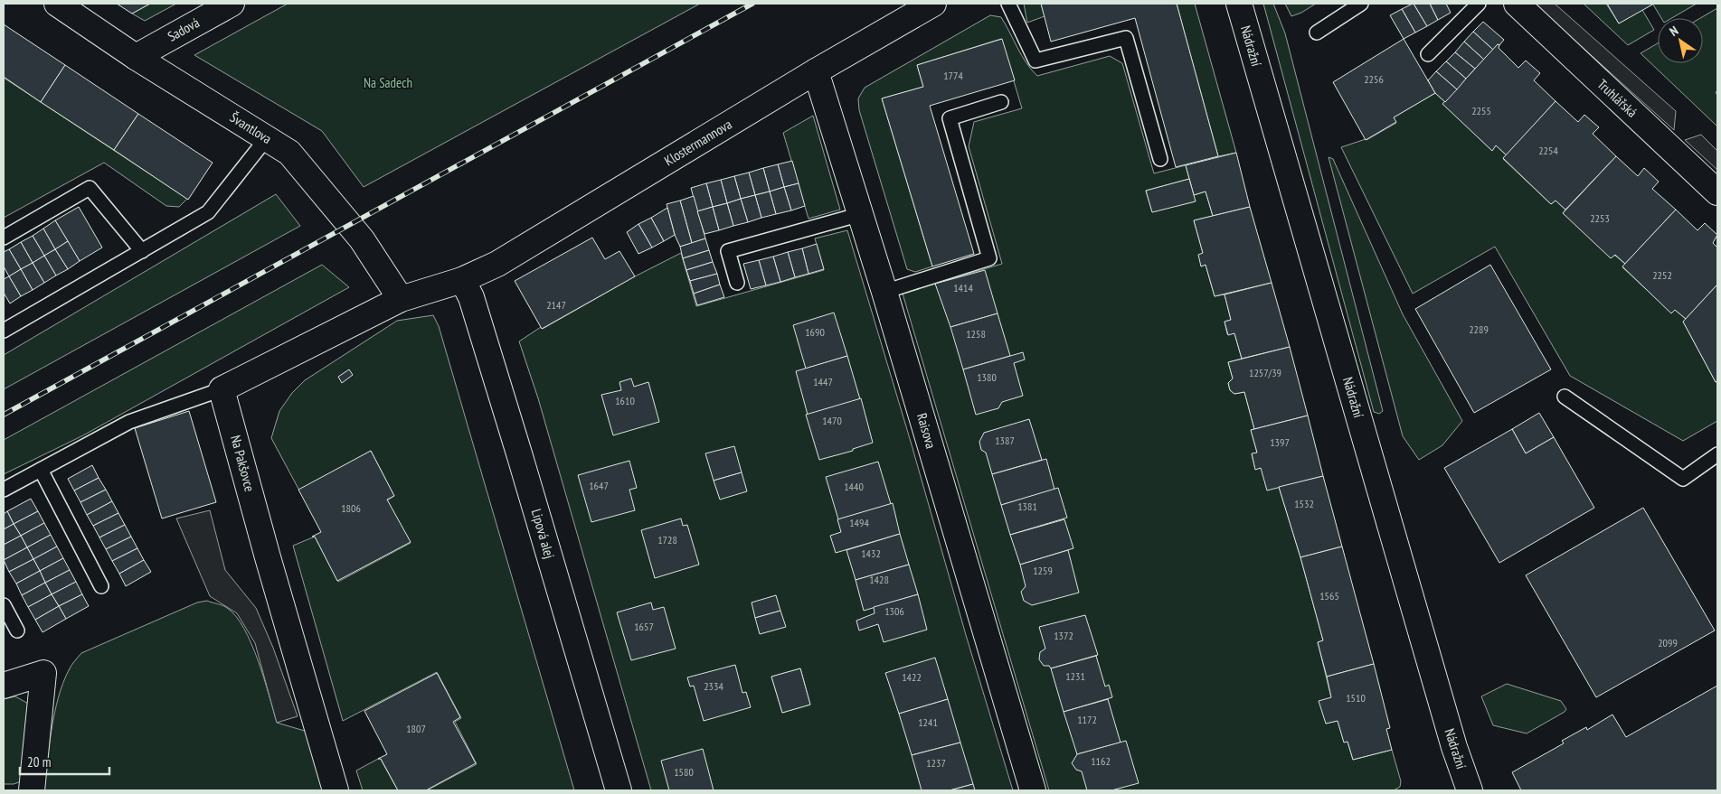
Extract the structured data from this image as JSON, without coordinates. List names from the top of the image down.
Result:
{
  "streets": {
    "street": [
      "Sadová",
      "Nádražní",
      "Truhlářská",
      "Švantlova",
      "Klostermannova",
      "Raisova",
      "Na Pakšovce",
      "Lipová alej"
    ]
  },
  "crossings": [
    ["Sadová", "Švantlova"],
    ["Klostermannova", "Raisova"],
    ["Klostermannova", "Lipová alej"]
  ],
  "parks": ["Na Sadech"],
  "house_numbers": [
    "1774",
    "2256",
    "2255",
    "2254",
    "2253",
    "2252",
    "1414",
    "2147",
    "2289",
    "1690",
    "1258",
    "1257/39",
    "1380",
    "1447",
    "1610",
    "1470",
    "1387",
    "1397",
    "1647",
    "1440",
    "1532",
    "1381",
    "1806",
    "1494",
    "1728",
    "1432",
    "1259",
    "1428",
    "1565",
    "1306",
    "1657",
    "1372",
    "2099",
    "1231",
    "1422",
    "2334",
    "1510",
    "1172",
    "1241",
    "1807",
    "1162",
    "1237",
    "1580"
  ],
  "scale_bar": "20 m",
  "north": "top left"
}
